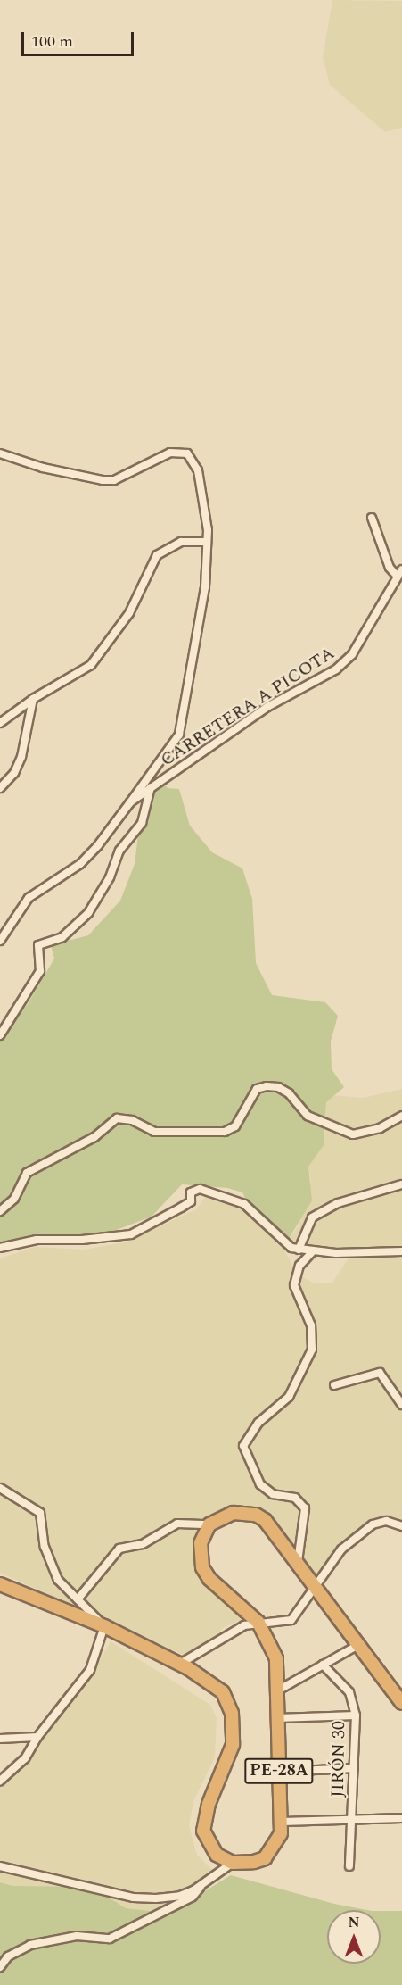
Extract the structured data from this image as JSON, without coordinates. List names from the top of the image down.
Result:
{
  "streets": {
    "highway": ["PE-28A"],
    "street": ["CARRETERA A PICOTA", "JIRÓN 30"]
  },
  "scale_bar": "100 m",
  "north": "top"
}
